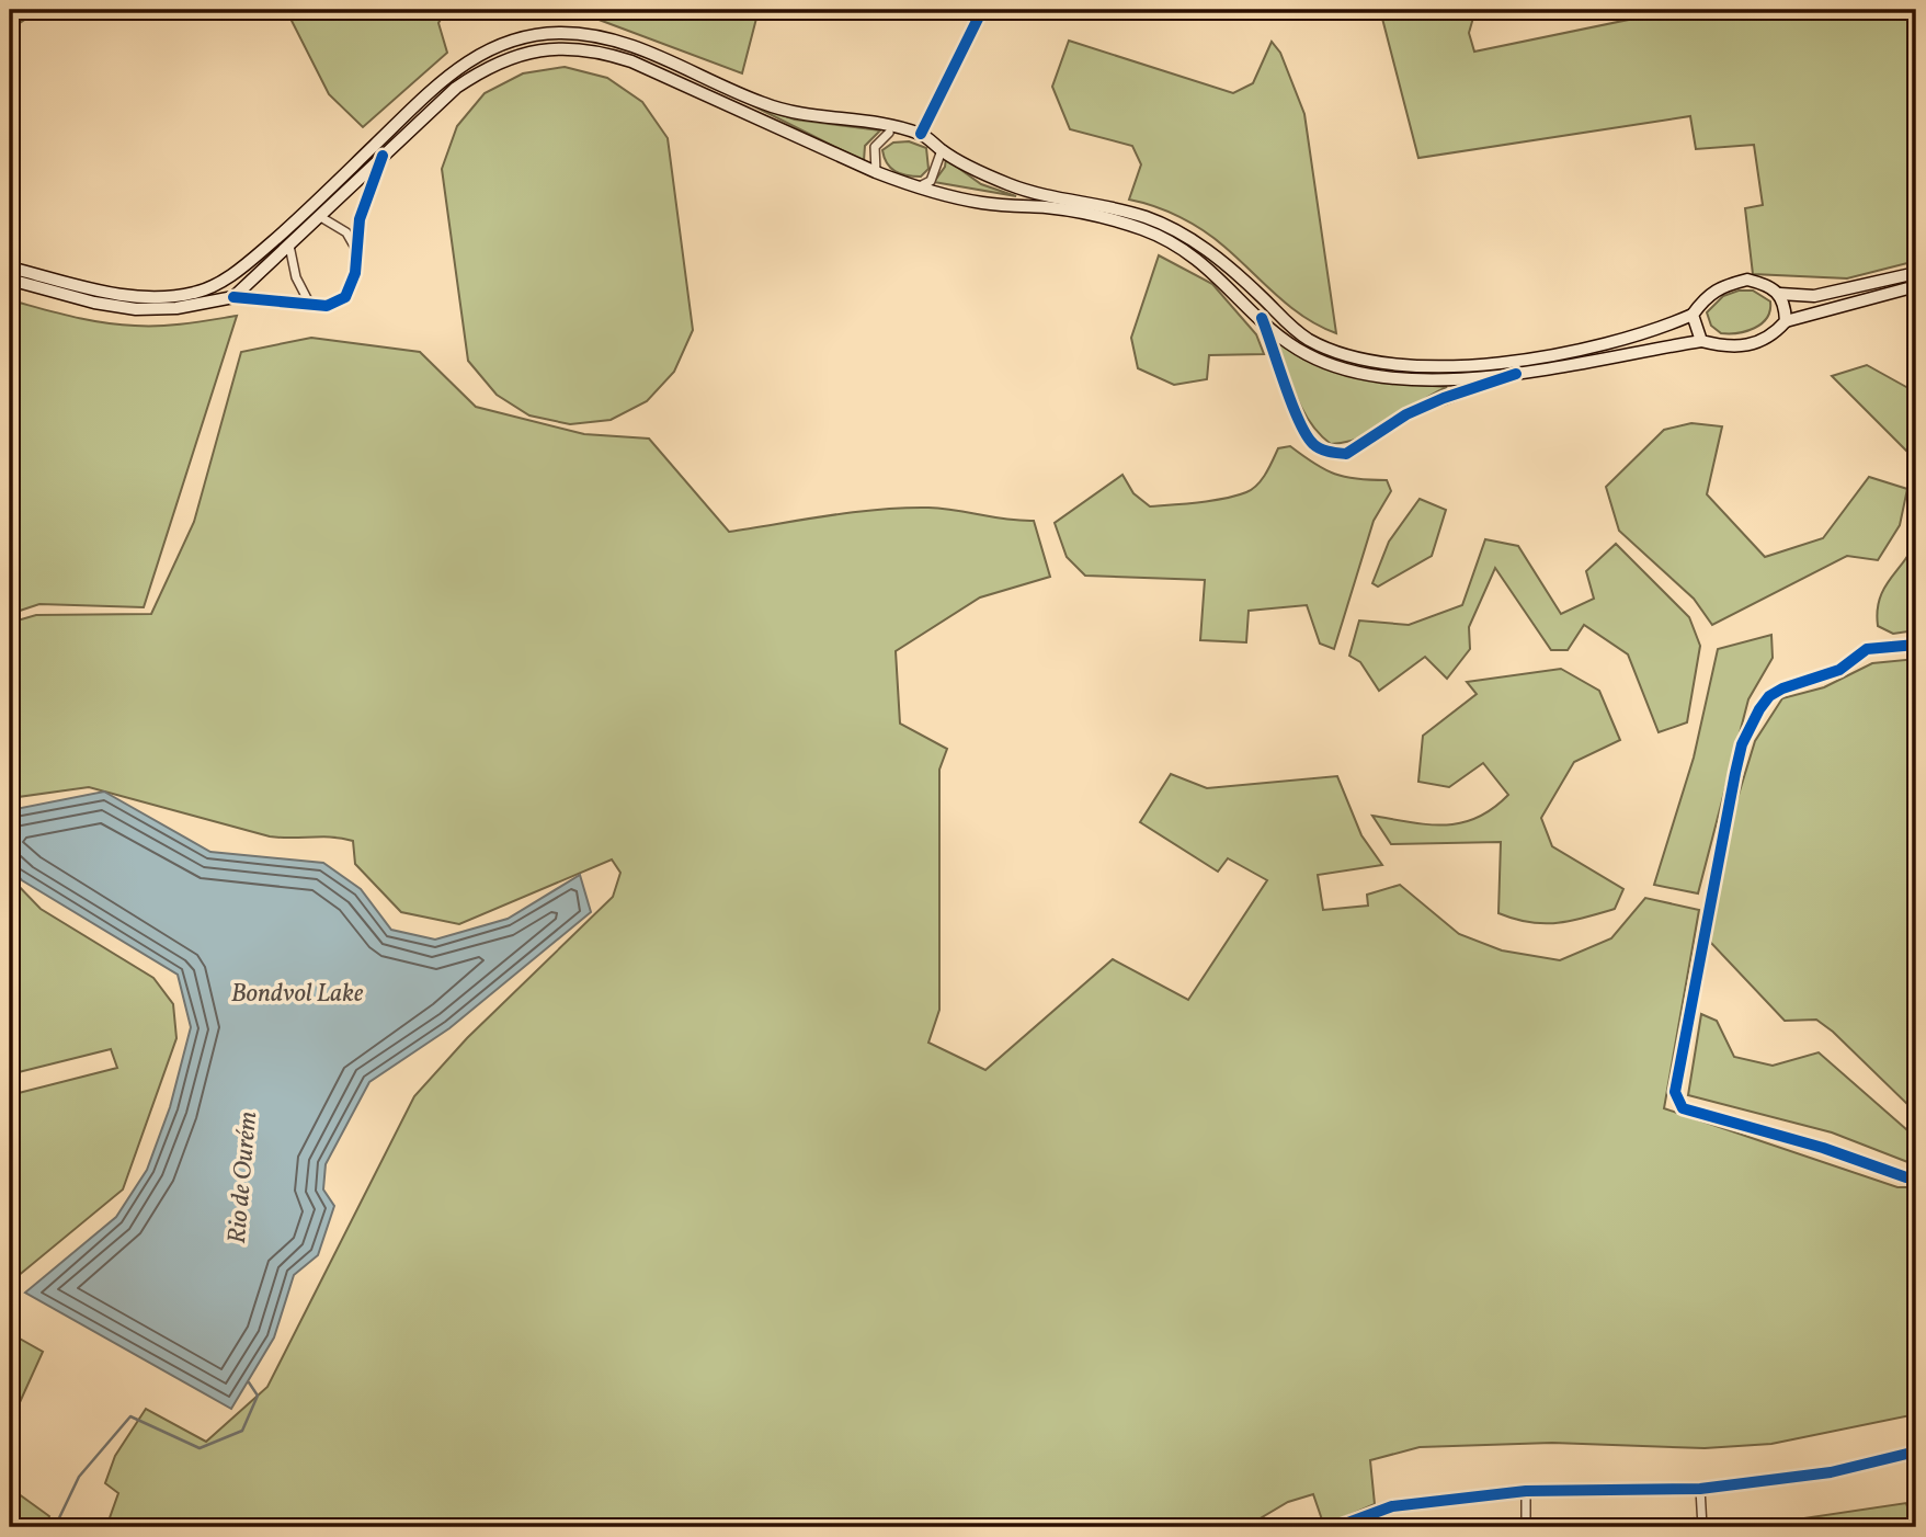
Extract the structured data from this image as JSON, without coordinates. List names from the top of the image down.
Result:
{
  "water": ["Bondvol Lake", "Rio de Ourém"]
}
